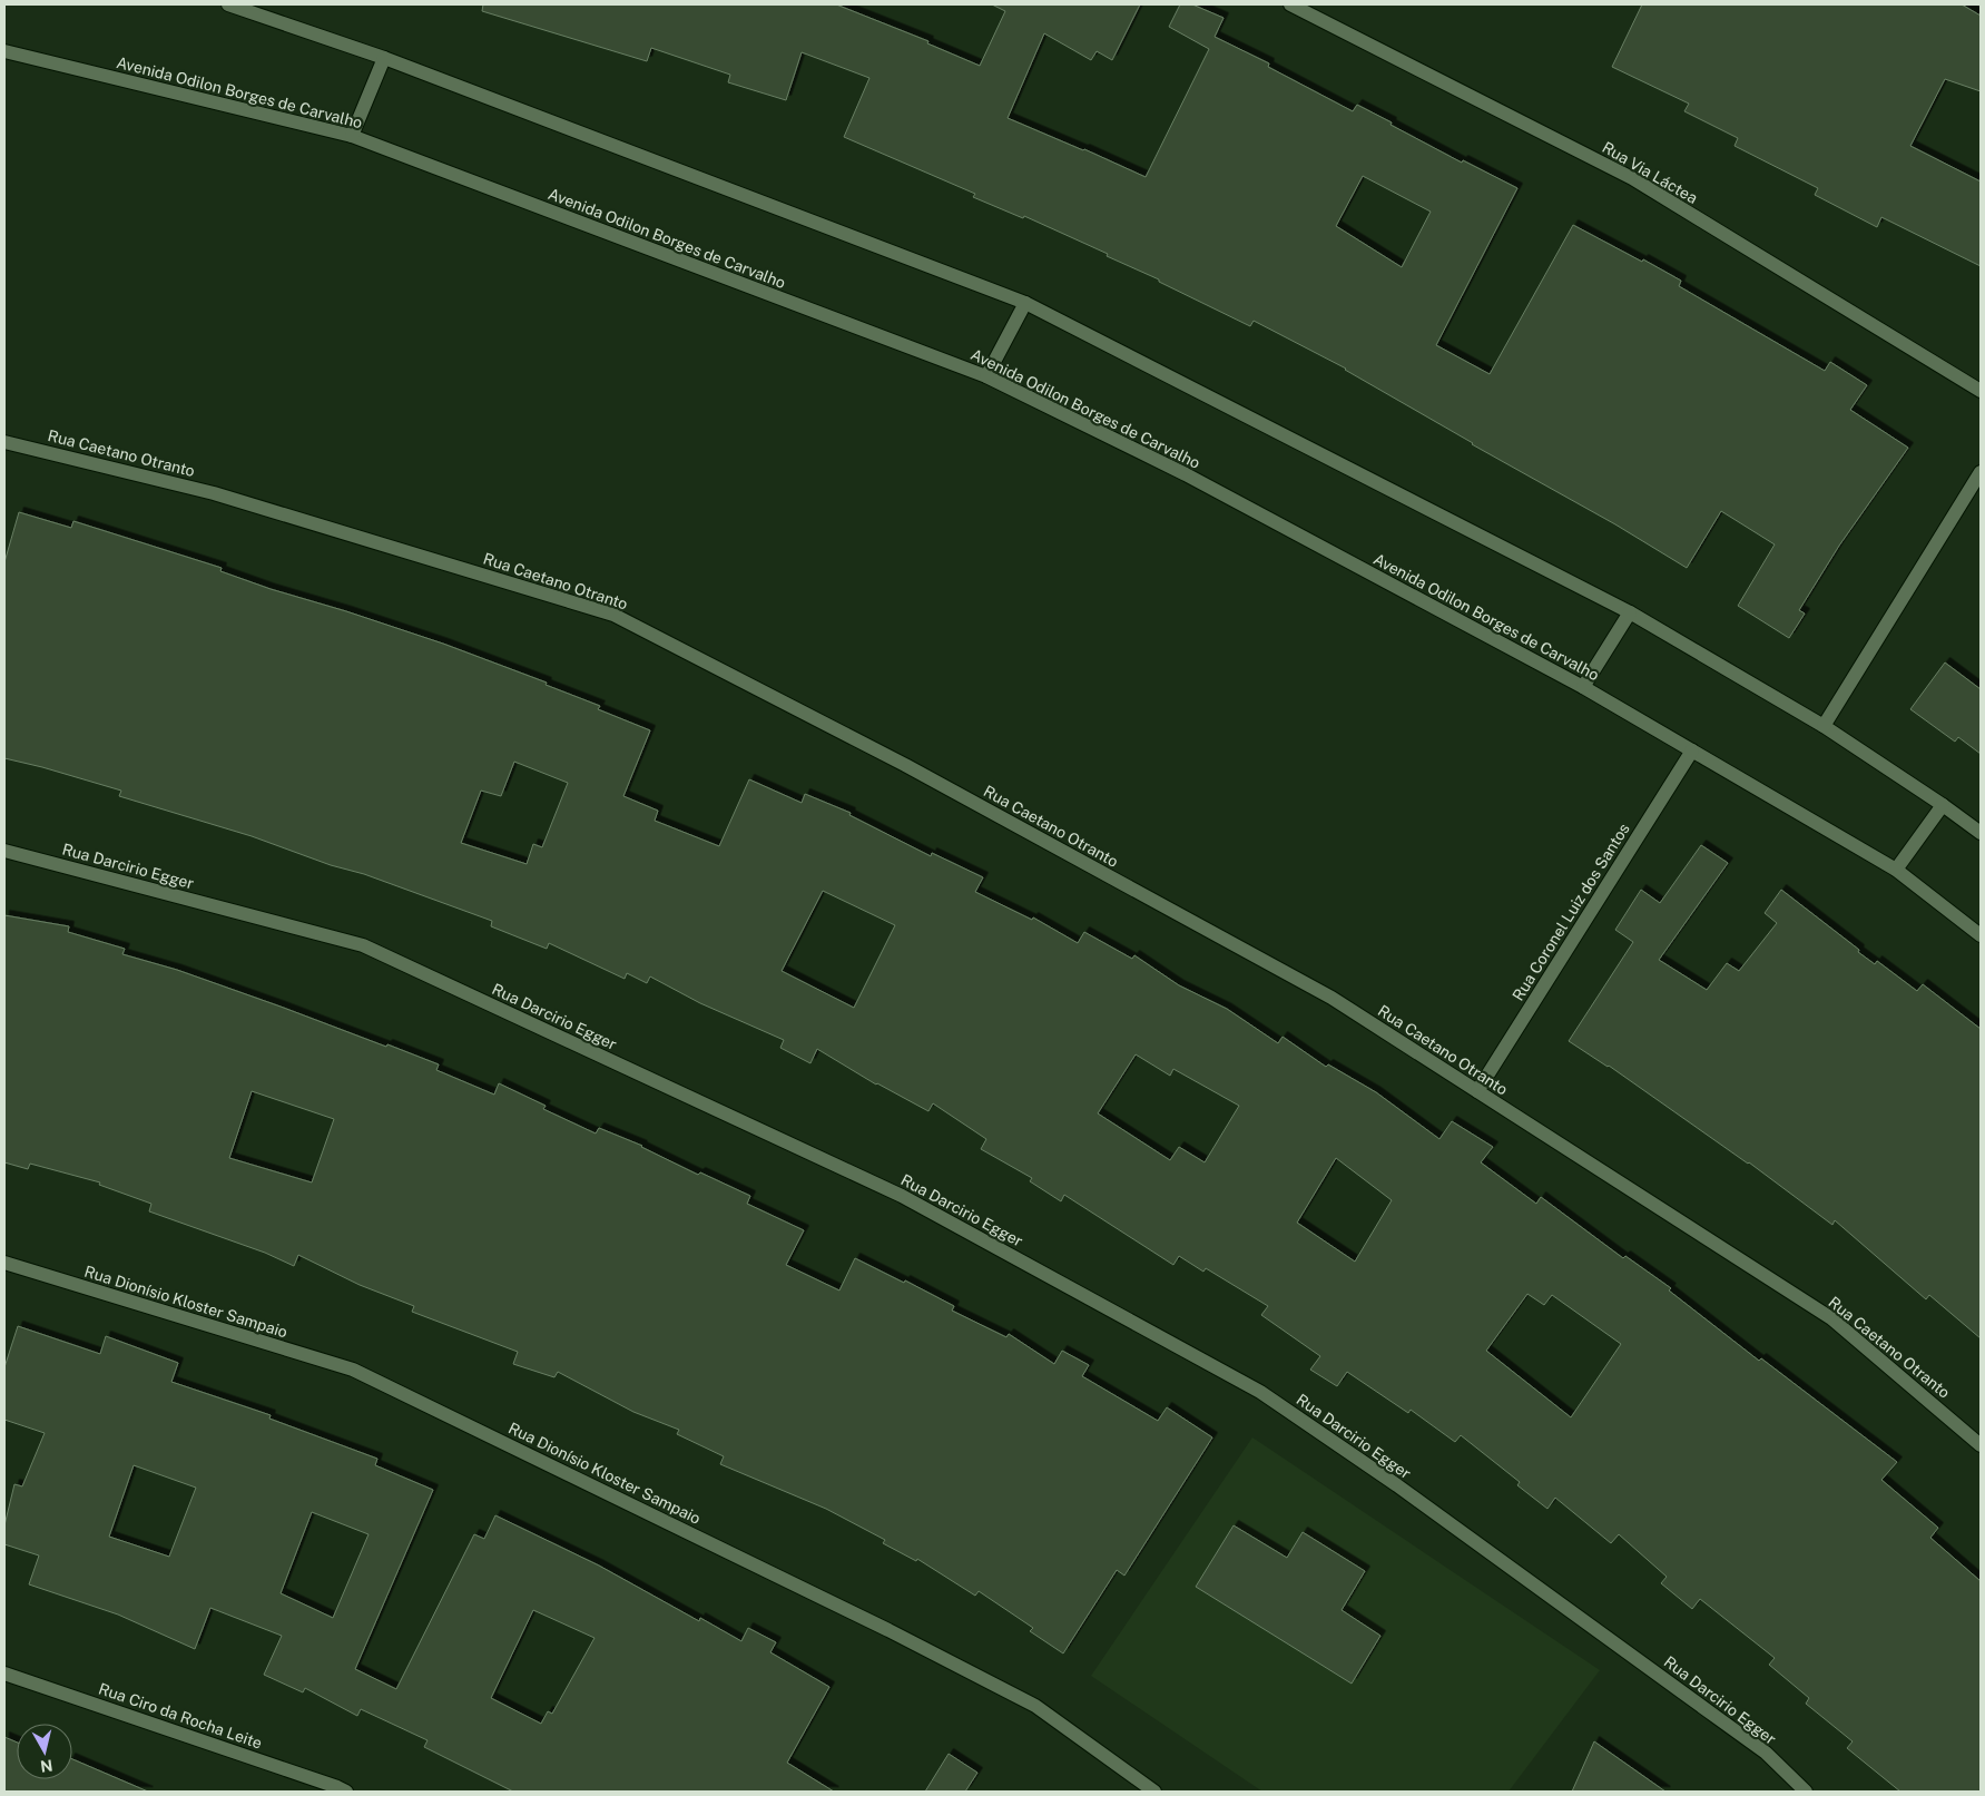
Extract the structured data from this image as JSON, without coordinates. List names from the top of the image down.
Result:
{
  "streets": {
    "street": [
      "Avenida Odilon Borges de Carvalho",
      "Rua Via Láctea",
      "Rua Caetano Otranto",
      "Rua Darcirio Egger",
      "Rua Coronel Luiz dos Santos",
      "Rua Dionísio Kloster Sampaio",
      "Rua Ciro da Rocha Leite"
    ]
  },
  "crossings": [
    ["Avenida Odilon Borges de Carvalho", "Rua Coronel Luiz dos Santos"],
    ["Rua Caetano Otranto", "Rua Coronel Luiz dos Santos"]
  ],
  "north": "bottom"
}
